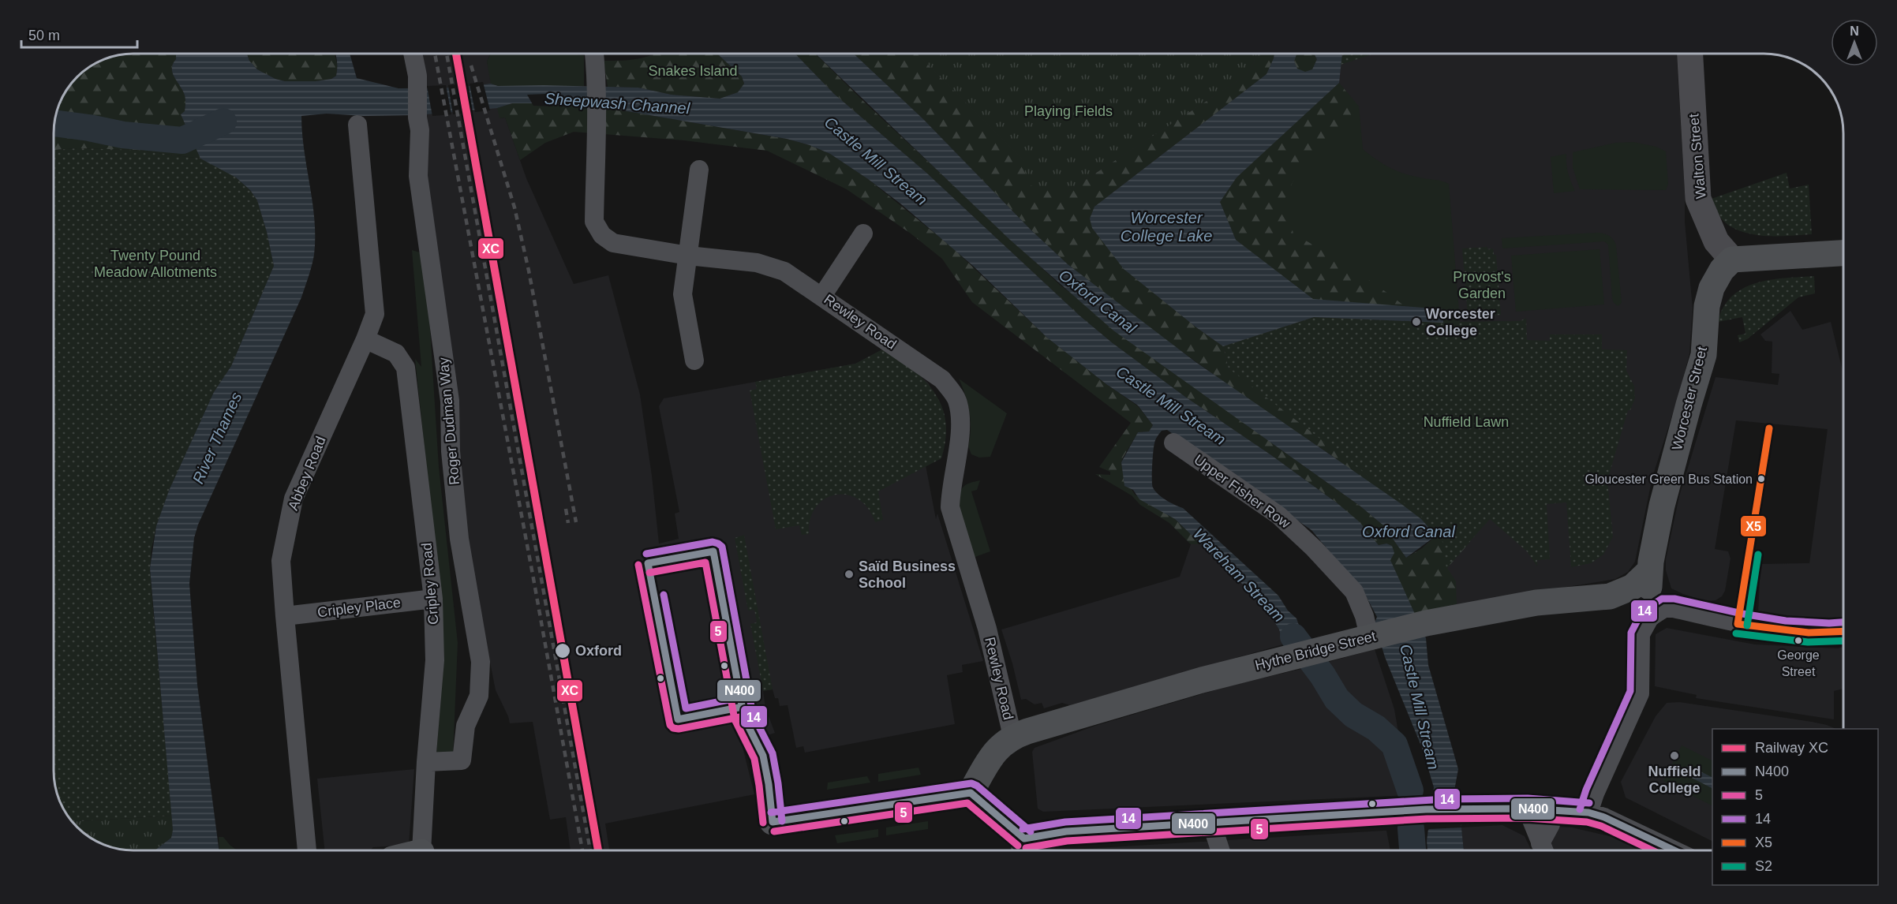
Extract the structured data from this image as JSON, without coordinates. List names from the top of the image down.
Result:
{
  "streets": {
    "main road": ["Worcester Street", "Hythe Bridge Street"],
    "street": [
      "Walton Street",
      "Rewley Road",
      "Roger Dudman Way",
      "Abbey Road",
      "Upper Fisher Row",
      "Cripley Road",
      "Cripley Place"
    ]
  },
  "crossings": [
    ["Walton Street", "Worcester Street"],
    ["Rewley Road", "Hythe Bridge Street"],
    ["Worcester Street", "Hythe Bridge Street"],
    ["Roger Dudman Way", "Cripley Road"],
    ["Abbey Road", "Cripley Road"],
    ["Abbey Road", "Cripley Place"],
    ["Upper Fisher Row", "Hythe Bridge Street"],
    ["Cripley Road", "Cripley Place"]
  ],
  "water": [
    "Sheepwash Channel",
    "Castle Mill Stream",
    "Worcester College Lake",
    "Oxford Canal",
    "River Thames",
    "Wareham Stream"
  ],
  "parks": [
    "Snakes Island",
    "Playing Fields",
    "Twenty Pound Meadow Allotments",
    "Provost's Garden",
    "Nuffield Lawn"
  ],
  "places": [
    "Worcester College",
    "Gloucester Green Bus Station",
    "Saïd Business School",
    "George Street",
    "Oxford",
    "Nuffield College"
  ],
  "lines": [
    "rail line XC",
    "transit line X5",
    "transit line 14",
    "transit line N400",
    "transit line S2",
    "transit line 5"
  ],
  "legend": [
    "Railway XC",
    "N400",
    "5",
    "14",
    "X5",
    "S2"
  ],
  "scale_bar": "50 m",
  "north": "top"
}
